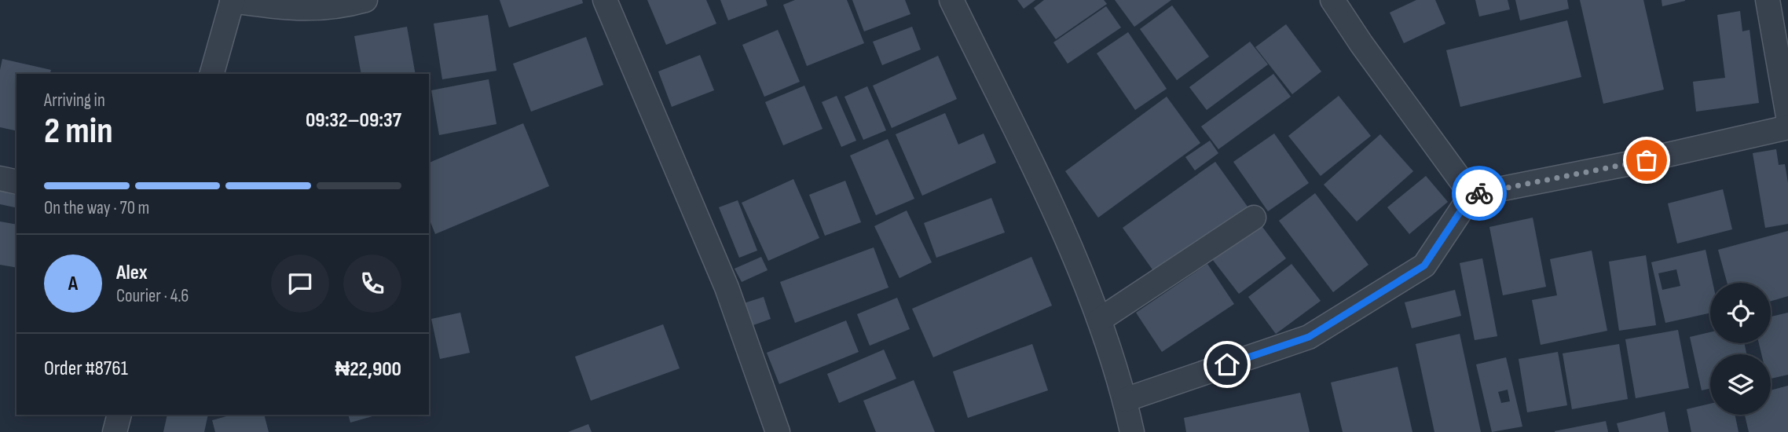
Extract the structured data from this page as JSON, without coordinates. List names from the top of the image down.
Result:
{
  "page": {
    "heading": ["2 min", "Arriving in", "09:32–09:37"],
    "panel": [
      "Alex",
      "Courier · 4.6",
      "Order #8761",
      "₦22,900"
    ],
    "bar": "On the way · 70 m",
    "round": "A"
  }
}
